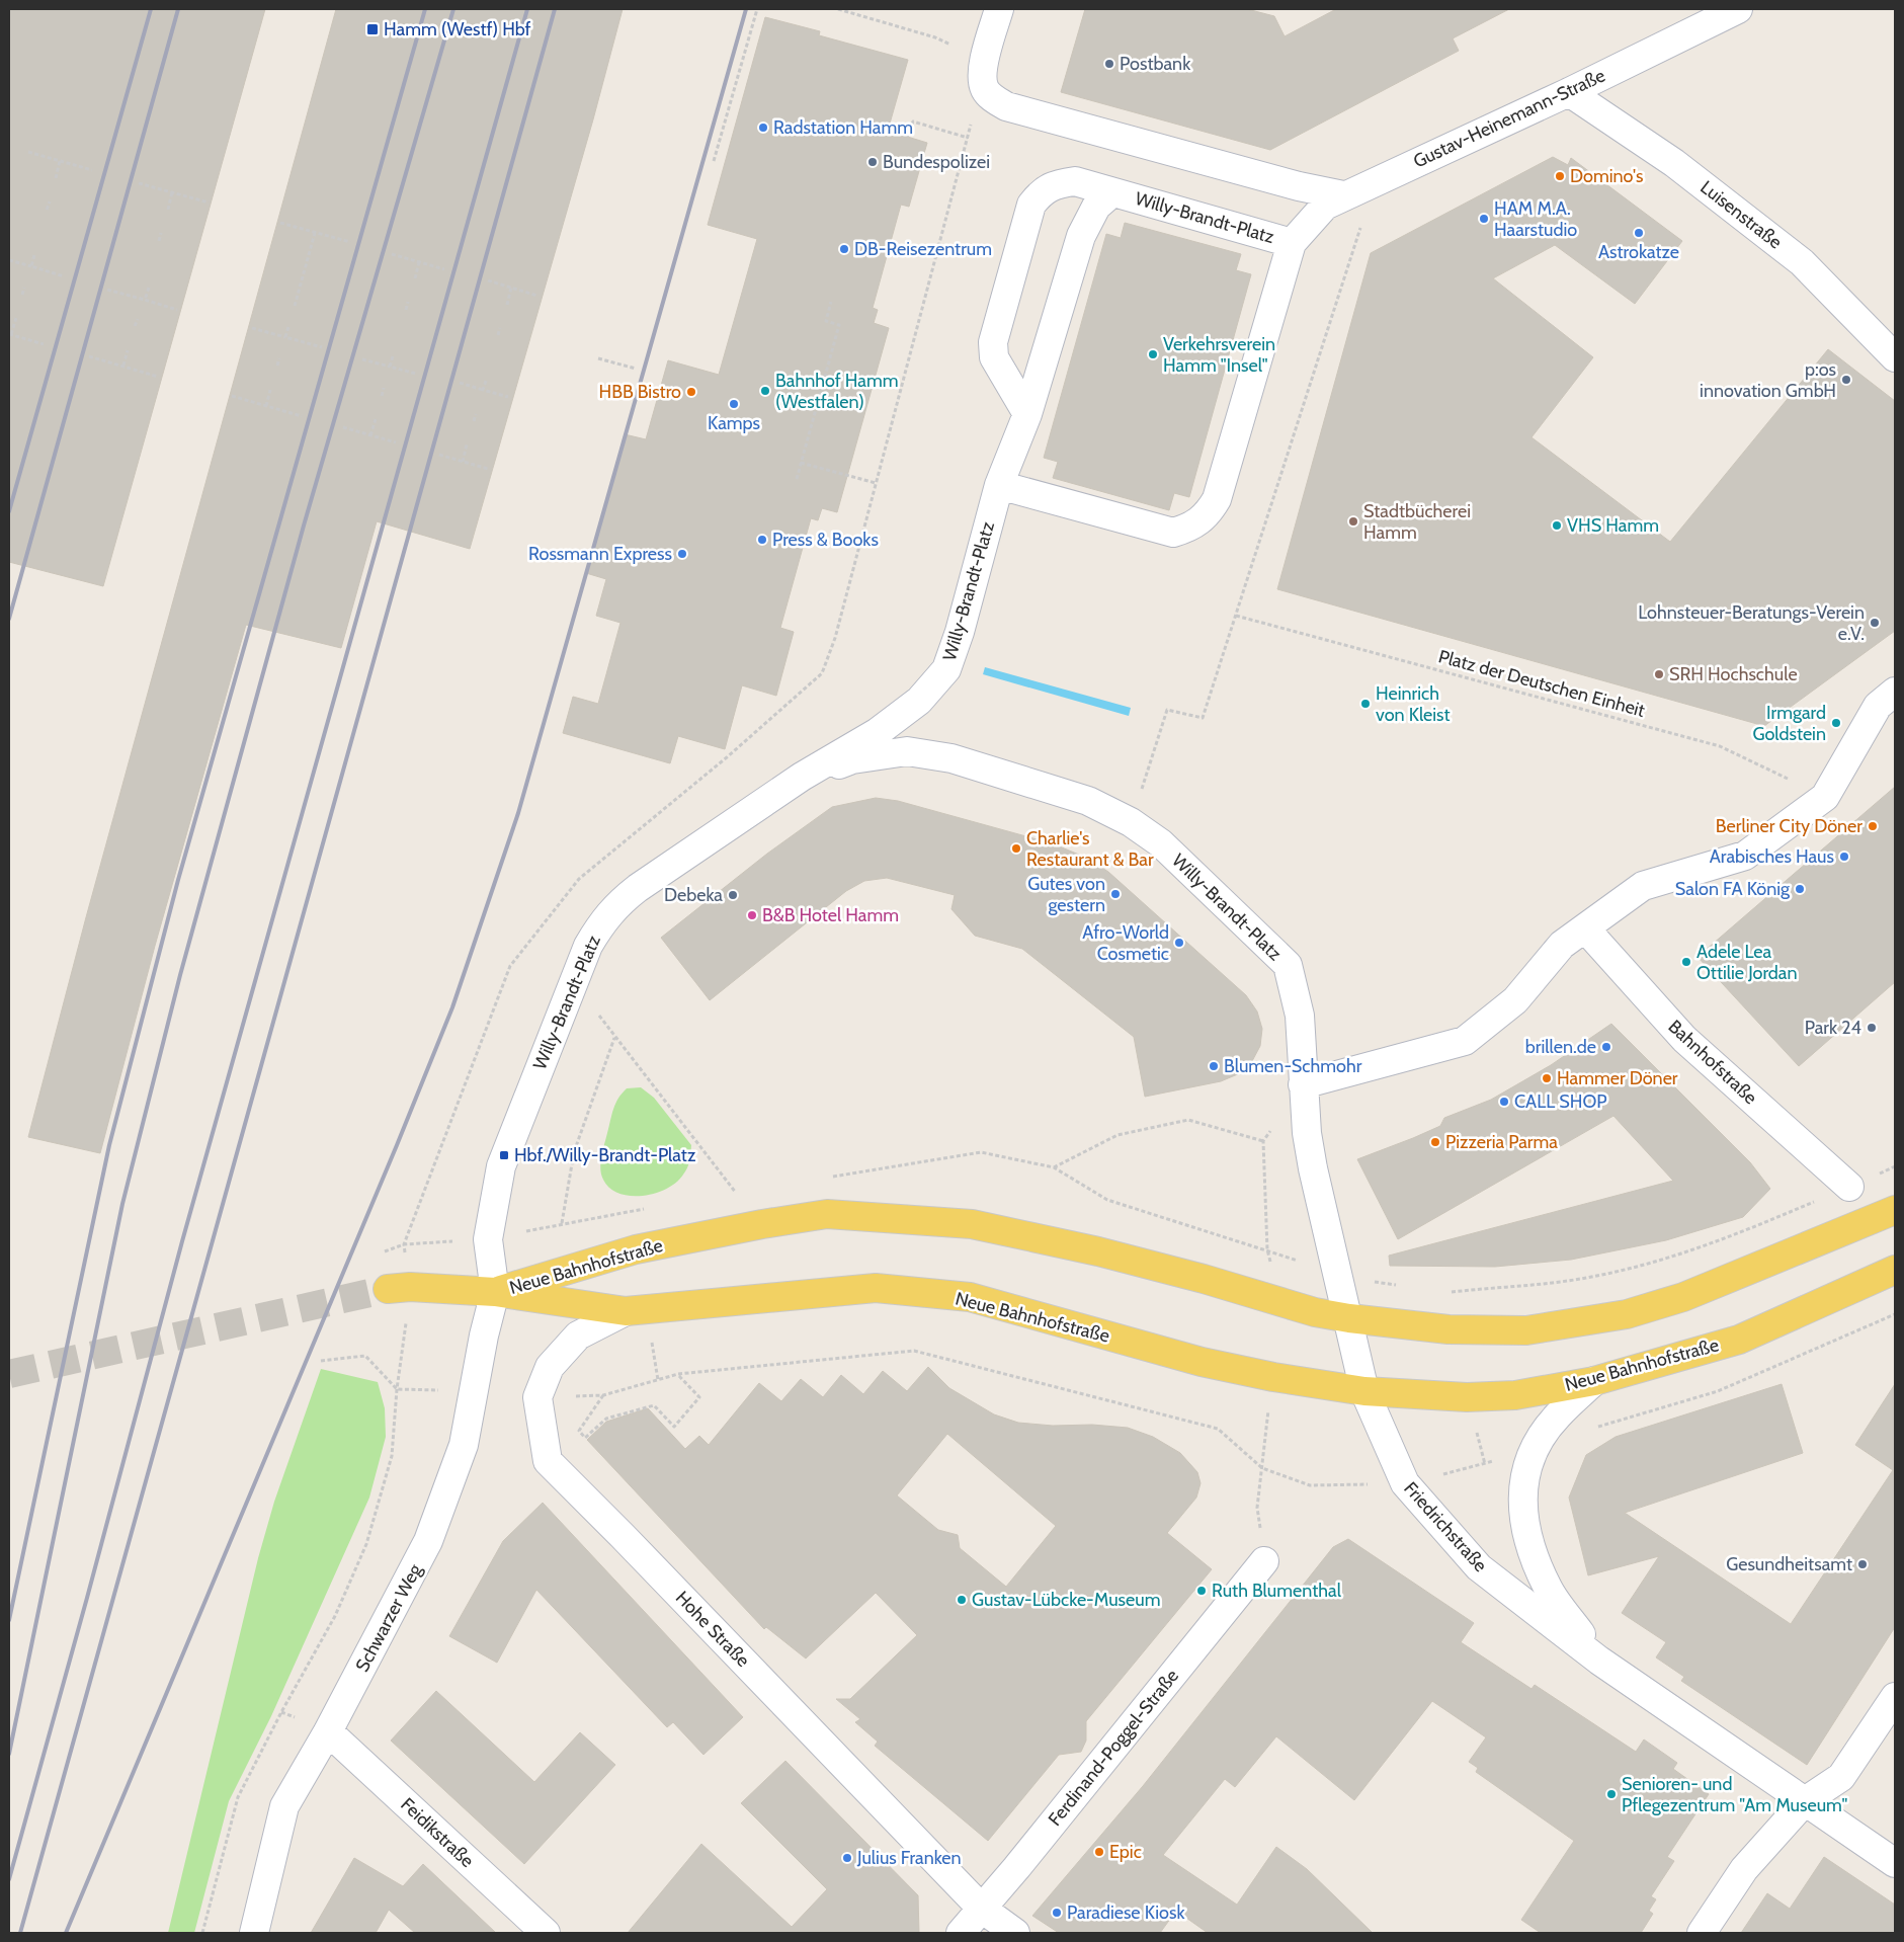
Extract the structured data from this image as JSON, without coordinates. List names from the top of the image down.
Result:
{
  "streets": {
    "main road": ["Neue Bahnhofstraße"],
    "street": [
      "Gustav-Heinemann-Straße",
      "Luisenstraße",
      "Willy-Brandt-Platz",
      "Bahnhofstraße",
      "Friedrichstraße",
      "Schwarzer Weg",
      "Hohe Straße",
      "Ferdinand-Poggel-Straße",
      "Feidikstraße"
    ],
    "path": ["Platz der Deutschen Einheit"]
  },
  "crossings": [
    ["Gustav-Heinemann-Straße", "Luisenstraße"],
    ["Gustav-Heinemann-Straße", "Willy-Brandt-Platz"],
    ["Willy-Brandt-Platz", "Neue Bahnhofstraße"],
    ["Willy-Brandt-Platz", "Friedrichstraße"],
    ["Willy-Brandt-Platz", "Schwarzer Weg"],
    ["Neue Bahnhofstraße", "Friedrichstraße"],
    ["Neue Bahnhofstraße", "Schwarzer Weg"],
    ["Schwarzer Weg", "Feidikstraße"],
    ["Hohe Straße", "Ferdinand-Poggel-Straße"]
  ],
  "places": {
    "transit": ["Hamm (Westf) Hbf", "Hbf./Willy-Brandt-Platz"],
    "other": [
      "Postbank",
      "Radstation Hamm",
      "Bundespolizei",
      "Domino's",
      "HAM M.A. Haarstudio",
      "Astrokatze",
      "DB-Reisezentrum",
      "Verkehrsverein Hamm \"Insel\"",
      "p:os innovation GmbH",
      "Bahnhof Hamm (Westfalen)",
      "HBB Bistro",
      "Kamps",
      "Stadtbücherei Hamm",
      "VHS Hamm",
      "Press & Books",
      "Rossmann Express",
      "Lohnsteuer-Beratungs-Verein e.V.",
      "SRH Hochschule",
      "Heinrich von Kleist",
      "Irmgard Goldstein",
      "Berliner City Döner",
      "Charlie's Restaurant & Bar",
      "Arabisches Haus",
      "Salon FA König",
      "Gutes von gestern",
      "Debeka",
      "B&B Hotel Hamm",
      "Afro-World Cosmetic",
      "Adele Lea Ottilie Jordan",
      "Park 24",
      "brillen.de",
      "Blumen-Schmohr",
      "Hammer Döner",
      "CALL SHOP",
      "Pizzeria Parma",
      "Gesundheitsamt",
      "Ruth Blumenthal",
      "Gustav-Lübcke-Museum",
      "Senioren- und Pflegezentrum \"Am Museum\"",
      "Epic",
      "Julius Franken",
      "Paradiese Kiosk"
    ]
  }
}
